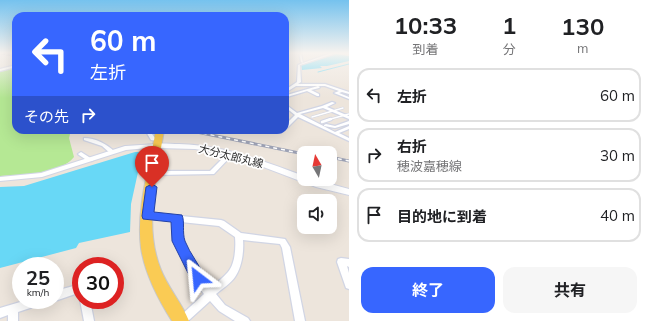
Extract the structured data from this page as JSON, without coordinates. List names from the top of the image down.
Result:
{
  "streets": {
    "main road": ["大分太郎丸線"]
  },
  "north": "top",
  "page": {
    "eta": [
      "10:33",
      "到着",
      "1",
      "分",
      "130",
      "m"
    ],
    "turn": ["60 m", "左折"],
    "list": [
      {
        "name": "左折",
        "value": "60 m"
      },
      {
        "name": "右折",
        "note": "穂波嘉穂線",
        "value": "30 m"
      },
      {
        "name": "目的地に到着",
        "value": "40 m"
      }
    ],
    "then": "その先",
    "speed": "25 km/h",
    "limit": "30",
    "buttons": ["終了", "共有"]
  }
}
